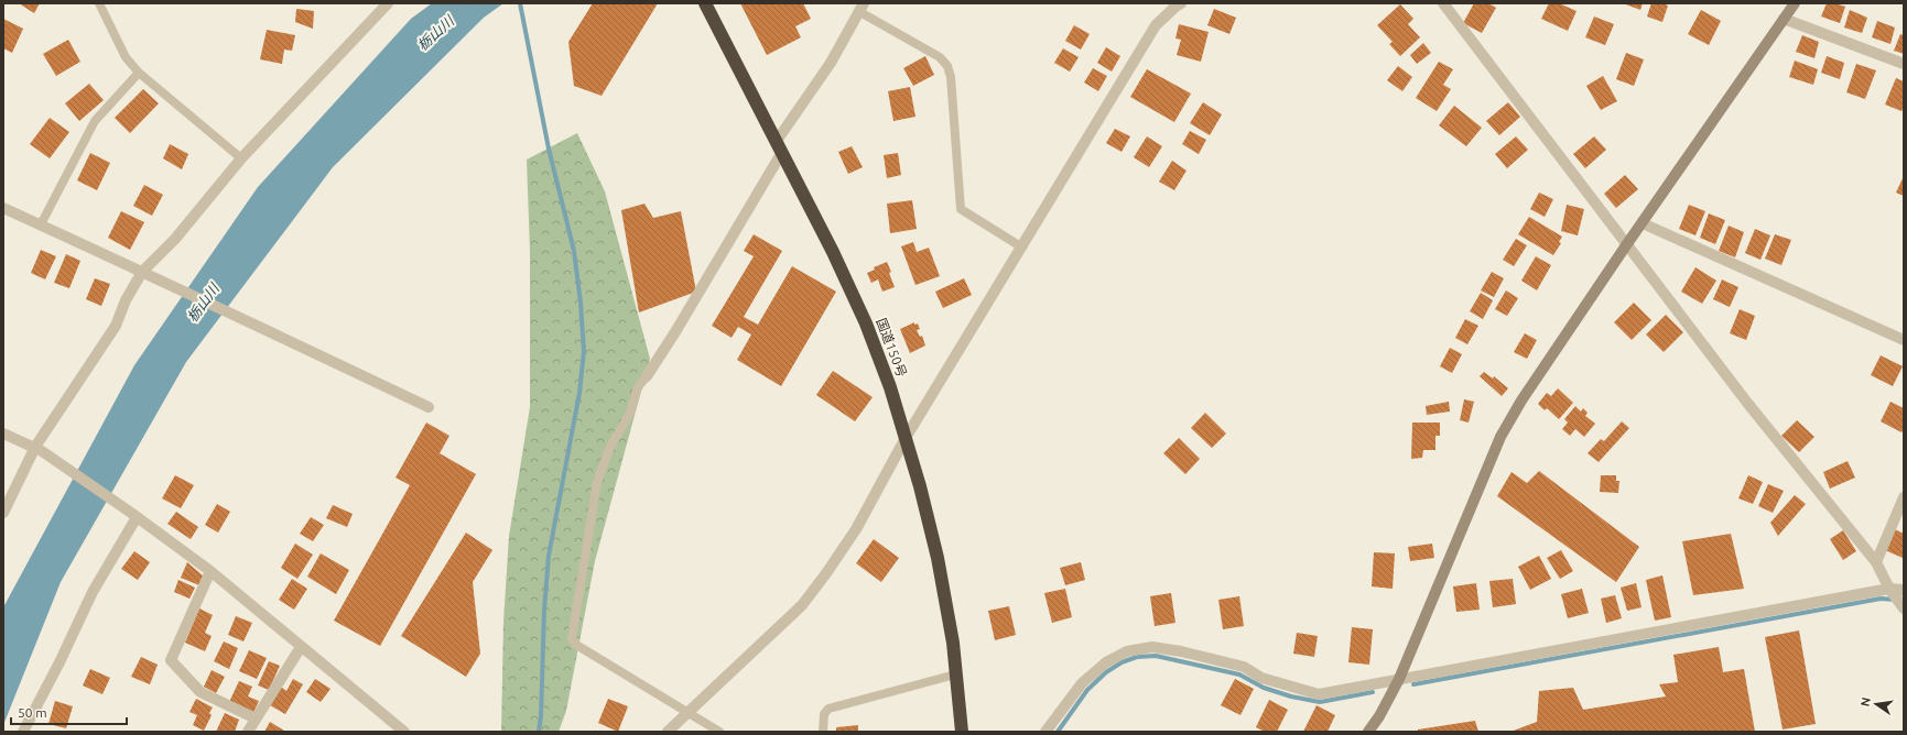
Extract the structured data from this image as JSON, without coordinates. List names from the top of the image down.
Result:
{
  "streets": {
    "highway": ["国道150号"]
  },
  "water": ["栃山川"],
  "scale_bar": "50 m",
  "north": "left"
}
